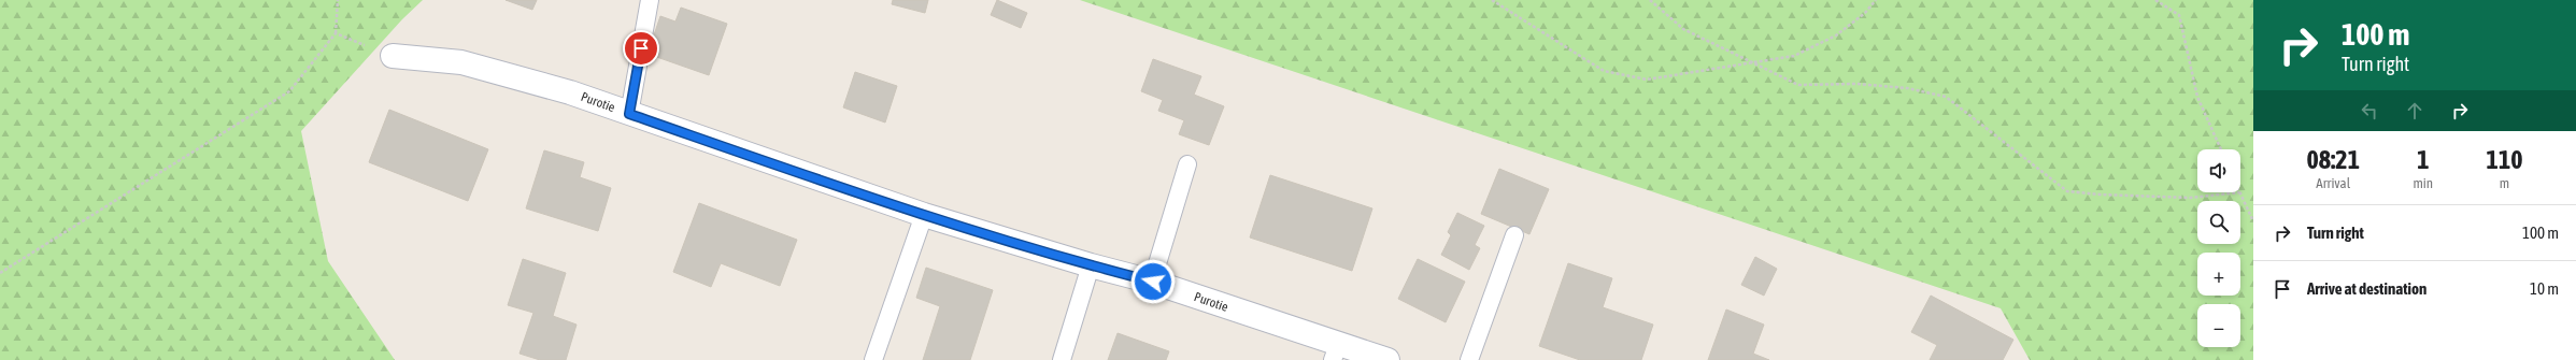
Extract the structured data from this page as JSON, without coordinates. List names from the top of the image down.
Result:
{
  "streets": {
    "street": ["Purotie"]
  },
  "page": {
    "turn": ["100 m", "Turn right"],
    "eta": [
      "08:21",
      "Arrival",
      "1",
      "min",
      "110",
      "m"
    ],
    "map_buttons": ["+", "−"],
    "list": [
      {
        "name": "Turn right",
        "value": "100 m"
      },
      {
        "name": "Arrive at destination",
        "value": "10 m"
      }
    ]
  }
}
